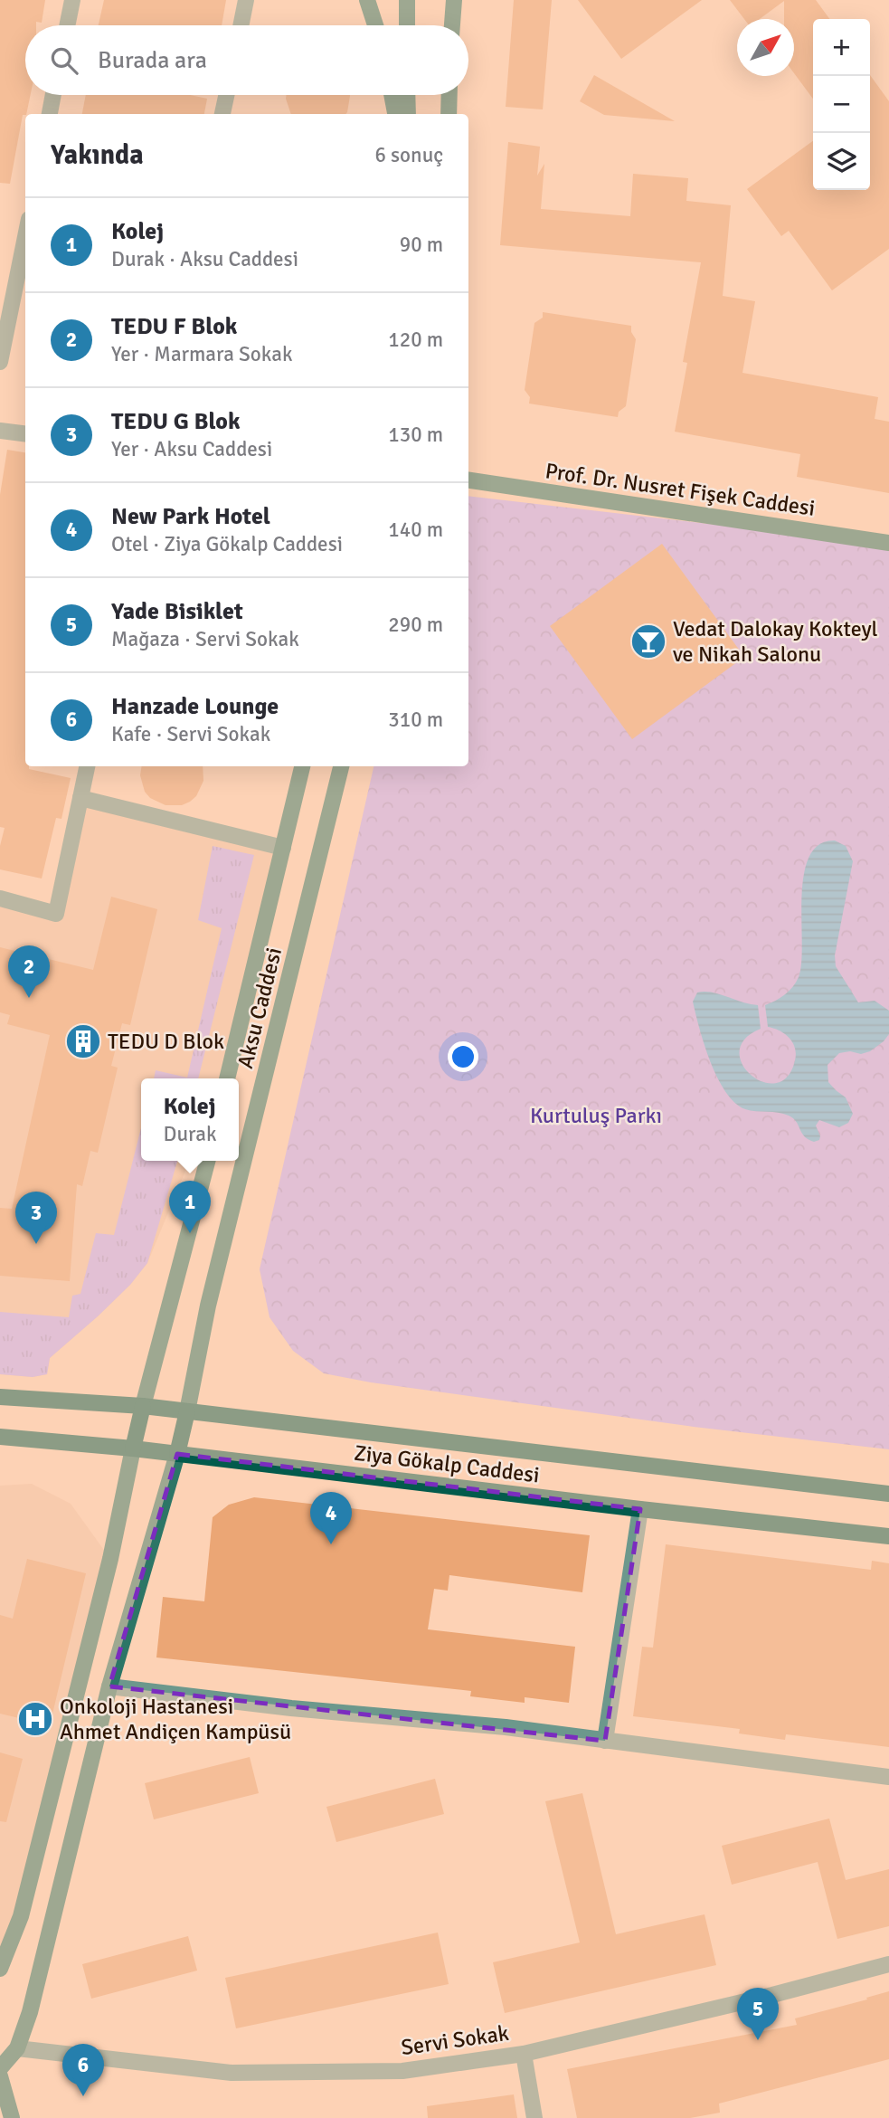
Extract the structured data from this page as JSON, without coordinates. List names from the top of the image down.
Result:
{
  "streets": {
    "main road": ["Prof. Dr. Nusret Fişek Caddesi", "Aksu Caddesi", "Ziya Gökalp Caddesi"],
    "street": ["Servi Sokak"]
  },
  "crossings": [
    ["Aksu Caddesi", "Ziya Gökalp Caddesi"]
  ],
  "parks": ["Kurtuluş Parkı"],
  "places": {
    "bar": ["Vedat Dalokay Kokteyl ve Nikah Salonu"],
    "building": ["TEDU D Blok"],
    "hospital": ["Onkoloji Hastanesi Ahmet Andiçen Kampüsü"]
  },
  "north": "top right",
  "page": {
    "map_buttons": ["+", "−"],
    "search": "Burada ara",
    "heading": ["Yakında", "6 sonuç"],
    "list": [
      {
        "mark": "1",
        "name": "Kolej",
        "note": "Durak · Aksu Caddesi",
        "value": "90 m"
      },
      {
        "mark": "2",
        "name": "TEDU F Blok",
        "note": "Yer · Marmara Sokak",
        "value": "120 m"
      },
      {
        "mark": "3",
        "name": "TEDU G Blok",
        "note": "Yer · Aksu Caddesi",
        "value": "130 m"
      },
      {
        "mark": "4",
        "name": "New Park Hotel",
        "note": "Otel · Ziya Gökalp Caddesi",
        "value": "140 m"
      },
      {
        "mark": "5",
        "name": "Yade Bisiklet",
        "note": "Mağaza · Servi Sokak",
        "value": "290 m"
      },
      {
        "mark": "6",
        "name": "Hanzade Lounge",
        "note": "Kafe · Servi Sokak",
        "value": "310 m"
      }
    ],
    "pins": [
      "2",
      "1",
      "3",
      "4",
      "5",
      "6"
    ],
    "popup": ["Kolej", "Durak"]
  }
}
